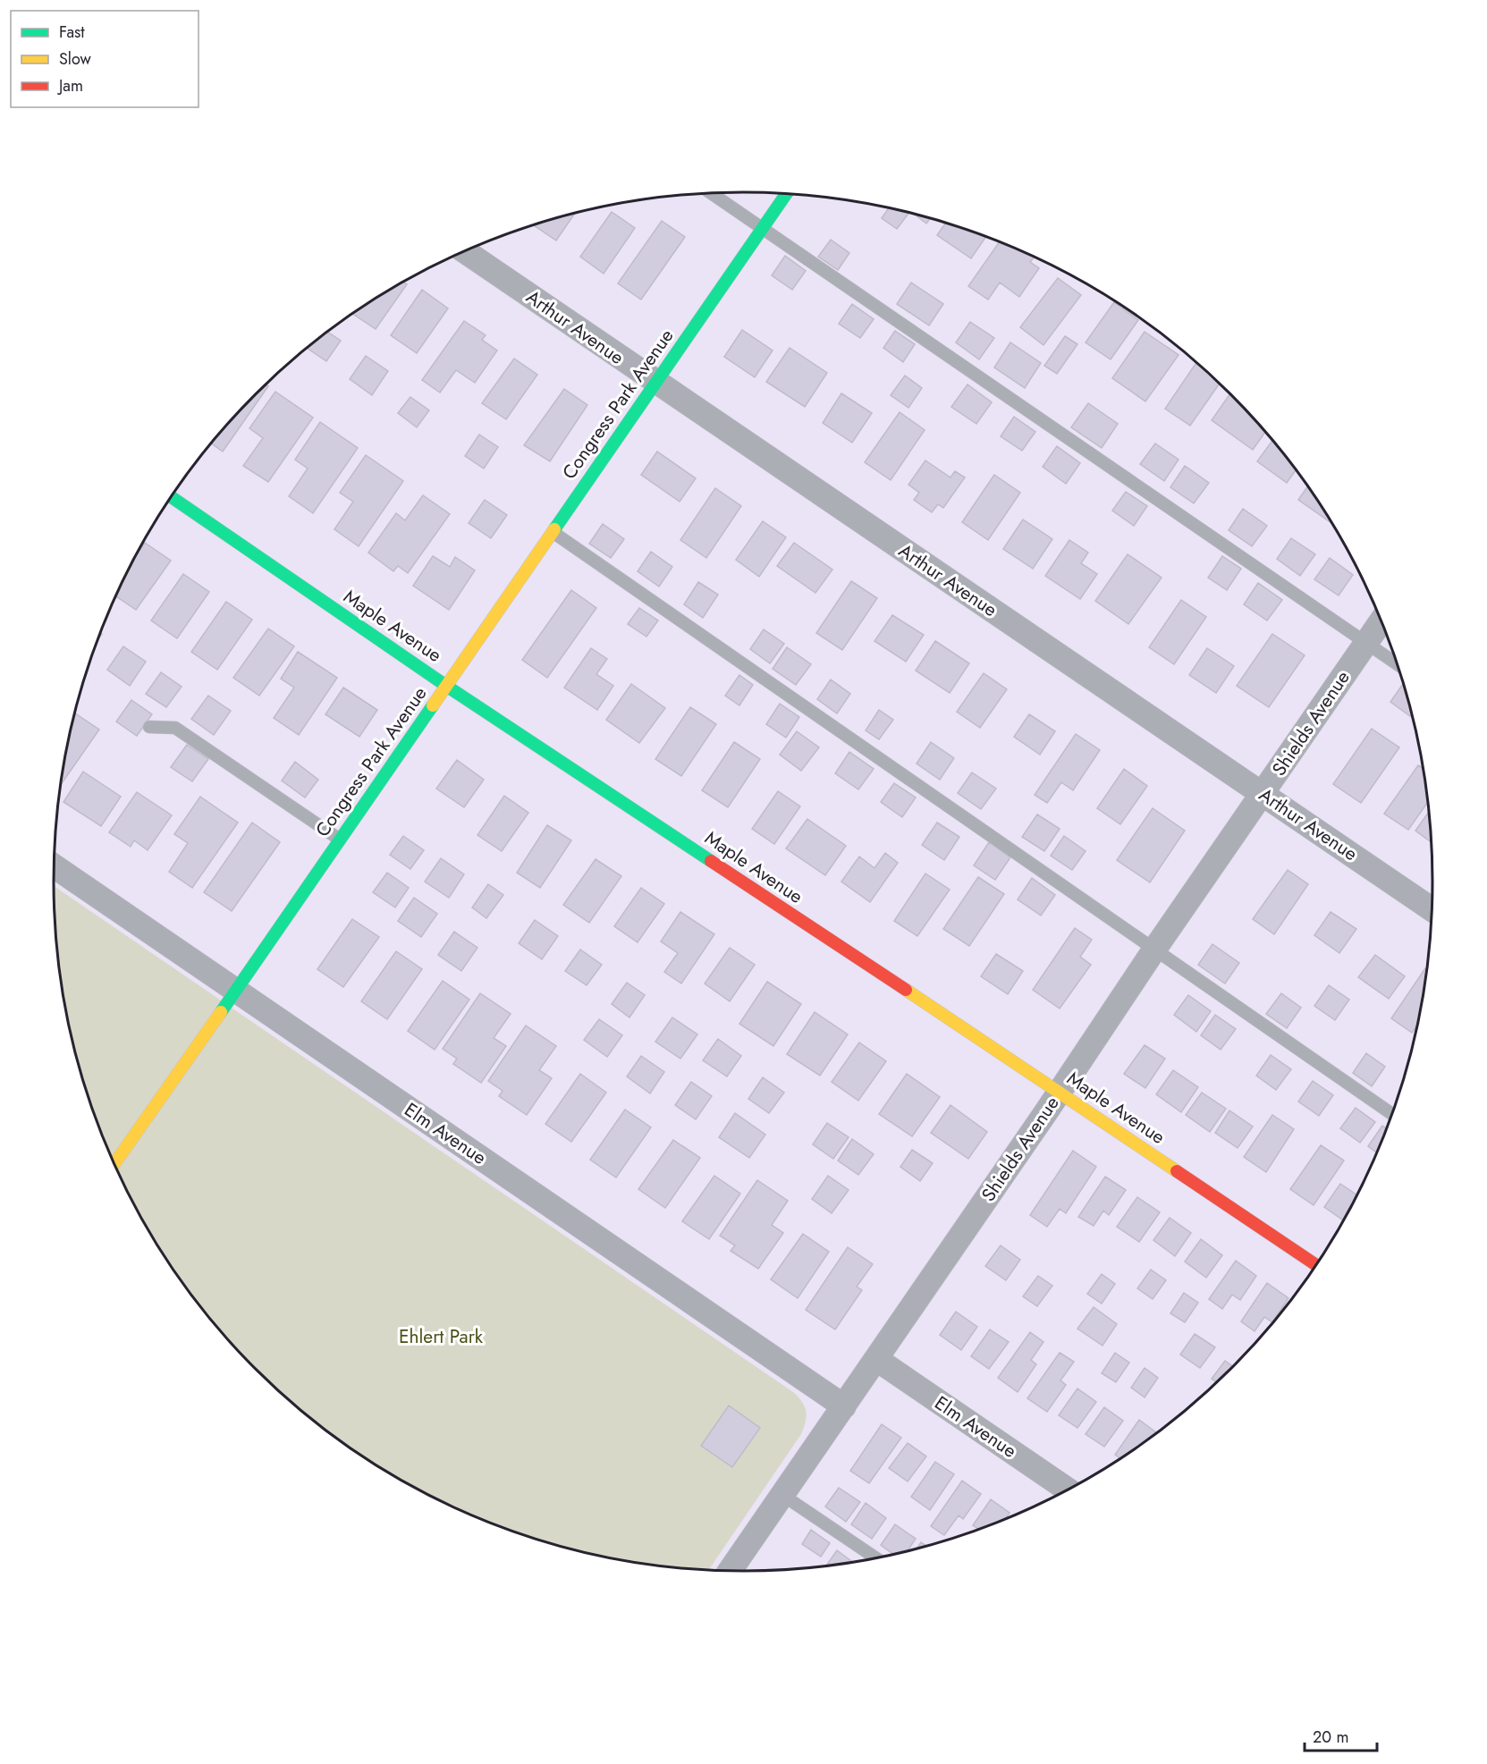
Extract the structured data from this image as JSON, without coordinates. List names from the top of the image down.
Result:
{
  "streets": {
    "street": [
      "Arthur Avenue",
      "Congress Park Avenue",
      "Maple Avenue",
      "Shields Avenue",
      "Elm Avenue"
    ]
  },
  "crossings": [
    ["Arthur Avenue", "Congress Park Avenue"],
    ["Arthur Avenue", "Shields Avenue"],
    ["Congress Park Avenue", "Maple Avenue"],
    ["Congress Park Avenue", "Elm Avenue"],
    ["Maple Avenue", "Shields Avenue"],
    ["Shields Avenue", "Elm Avenue"]
  ],
  "parks": ["Ehlert Park"],
  "legend": ["Fast", "Slow", "Jam"],
  "scale_bar": "20 m"
}
